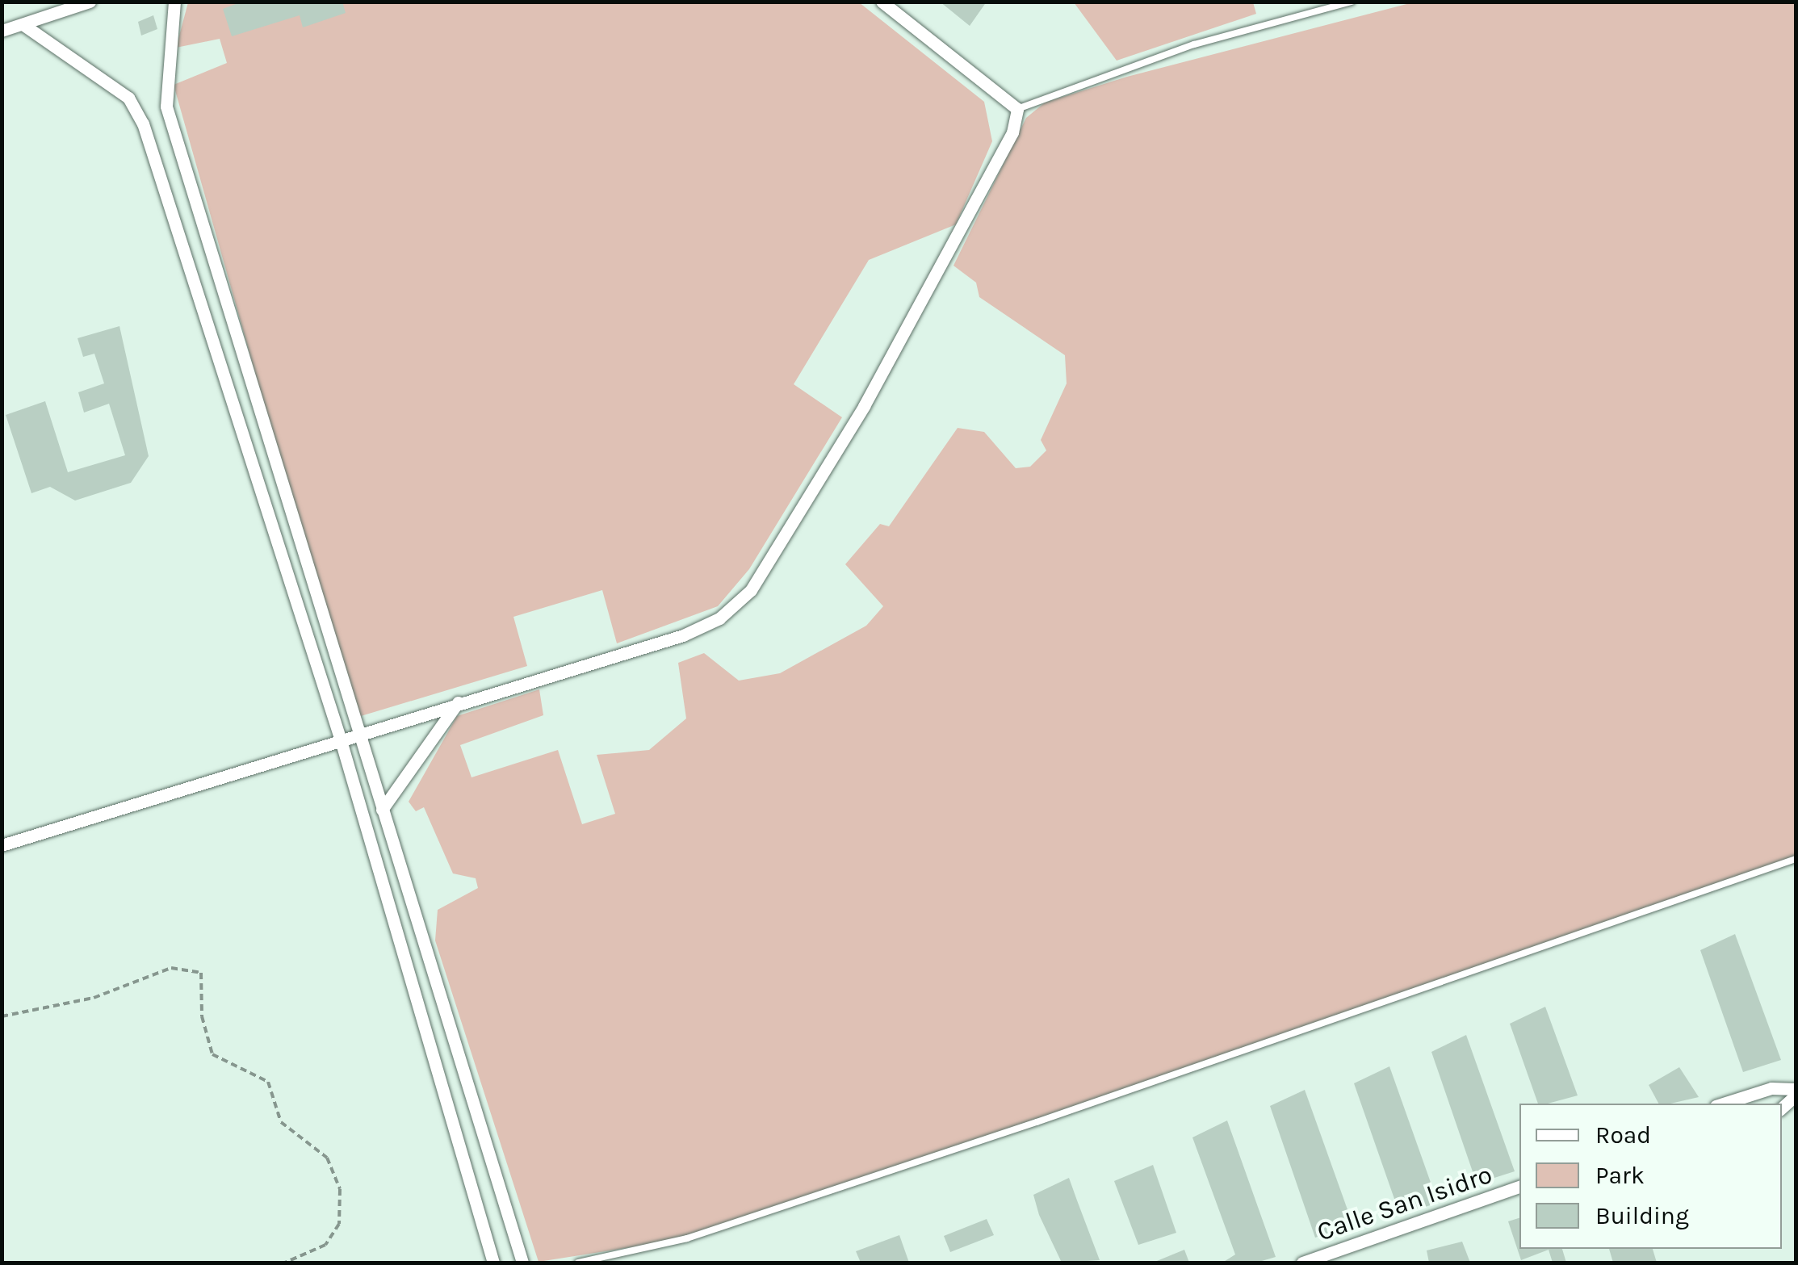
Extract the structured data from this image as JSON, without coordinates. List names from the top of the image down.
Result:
{
  "streets": {
    "street": ["Calle San Isidro"]
  },
  "legend": ["Road", "Park", "Building"]
}
